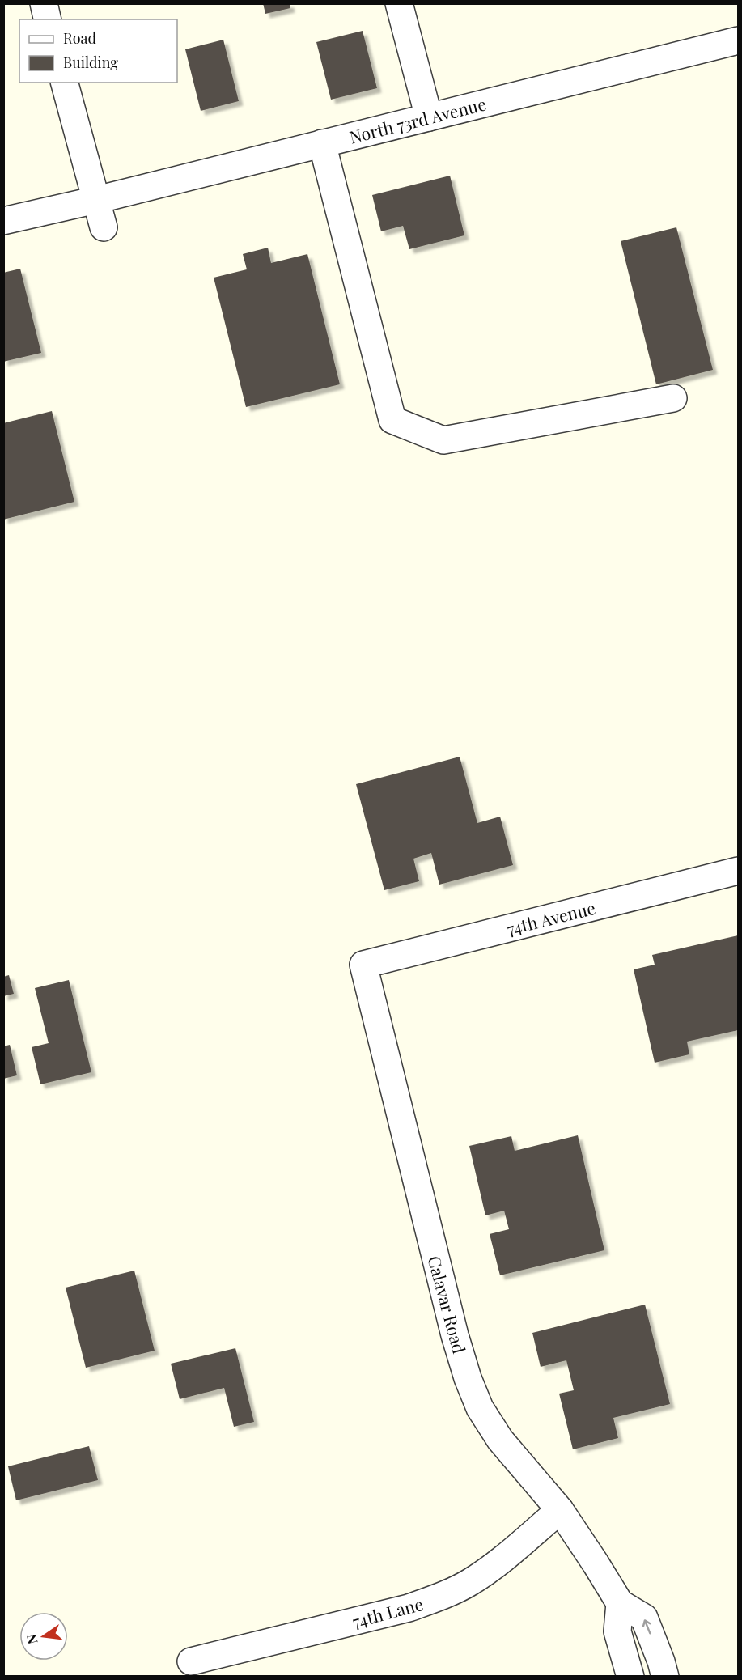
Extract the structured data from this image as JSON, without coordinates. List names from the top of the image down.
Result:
{
  "streets": {
    "street": [
      "North 73rd Avenue",
      "74th Avenue",
      "Calavar Road",
      "74th Lane"
    ]
  },
  "crossings": [
    ["74th Avenue", "Calavar Road"],
    ["Calavar Road", "74th Lane"]
  ],
  "legend": ["Road", "Building"],
  "north": "left"
}
